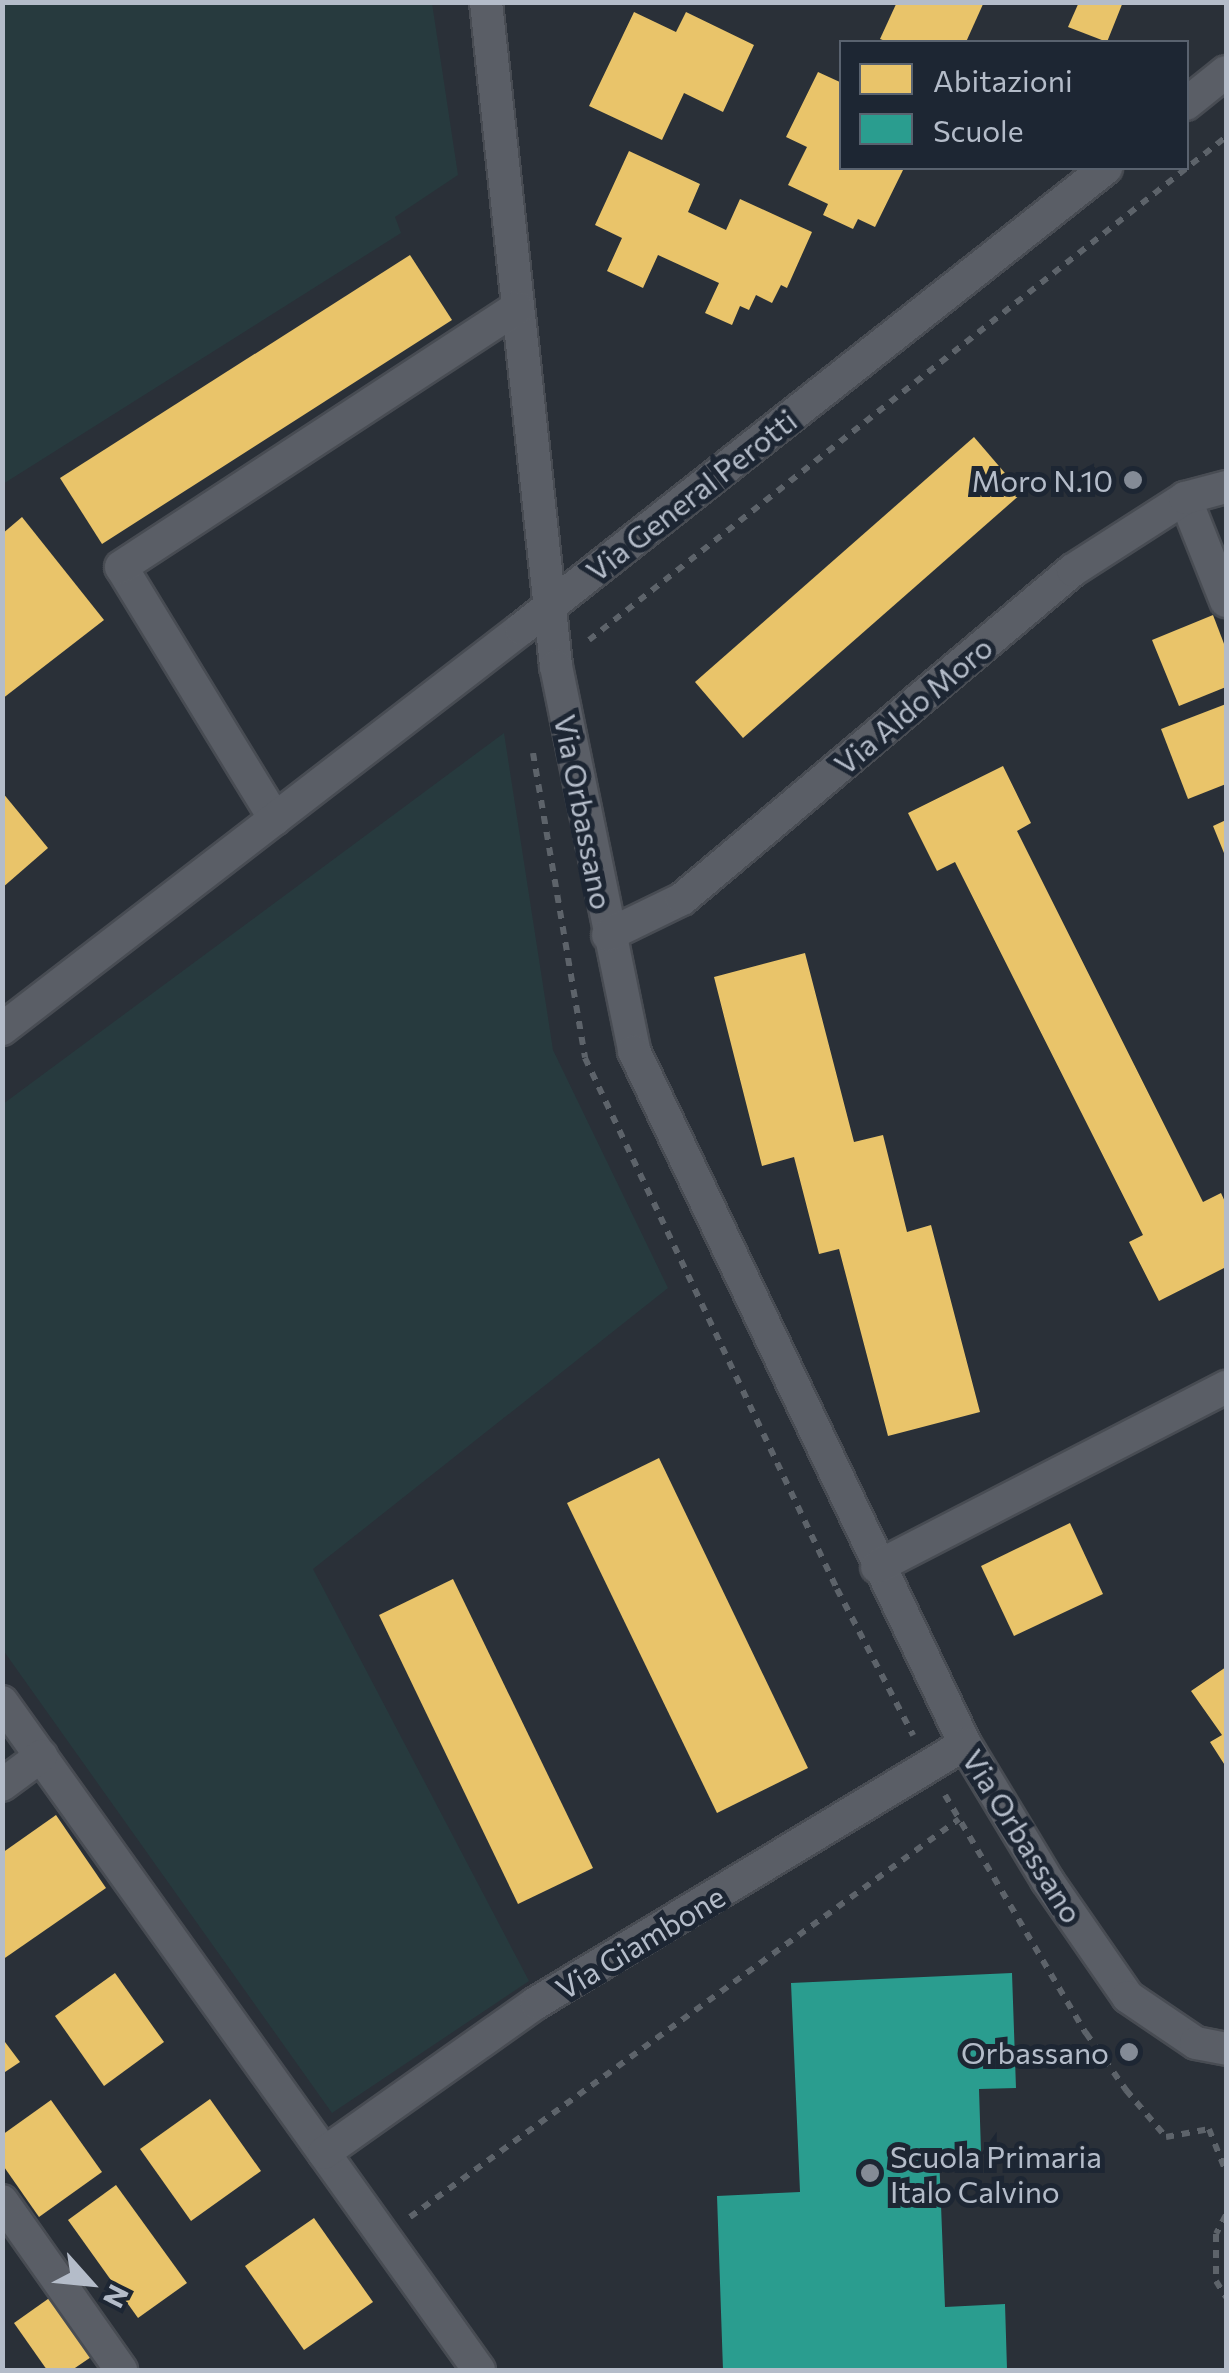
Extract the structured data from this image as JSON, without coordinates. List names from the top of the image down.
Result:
{
  "streets": {
    "street": [
      "Via General Perotti",
      "Via Aldo Moro",
      "Via Orbassano",
      "Via Giambone"
    ]
  },
  "crossings": [
    ["Via General Perotti", "Via Orbassano"],
    ["Via Aldo Moro", "Via Orbassano"],
    ["Via Orbassano", "Via Giambone"]
  ],
  "places": ["Moro N.10", "Orbassano", "Scuola Primaria Italo Calvino"],
  "legend": ["Abitazioni", "Scuole"],
  "north": "bottom right"
}
